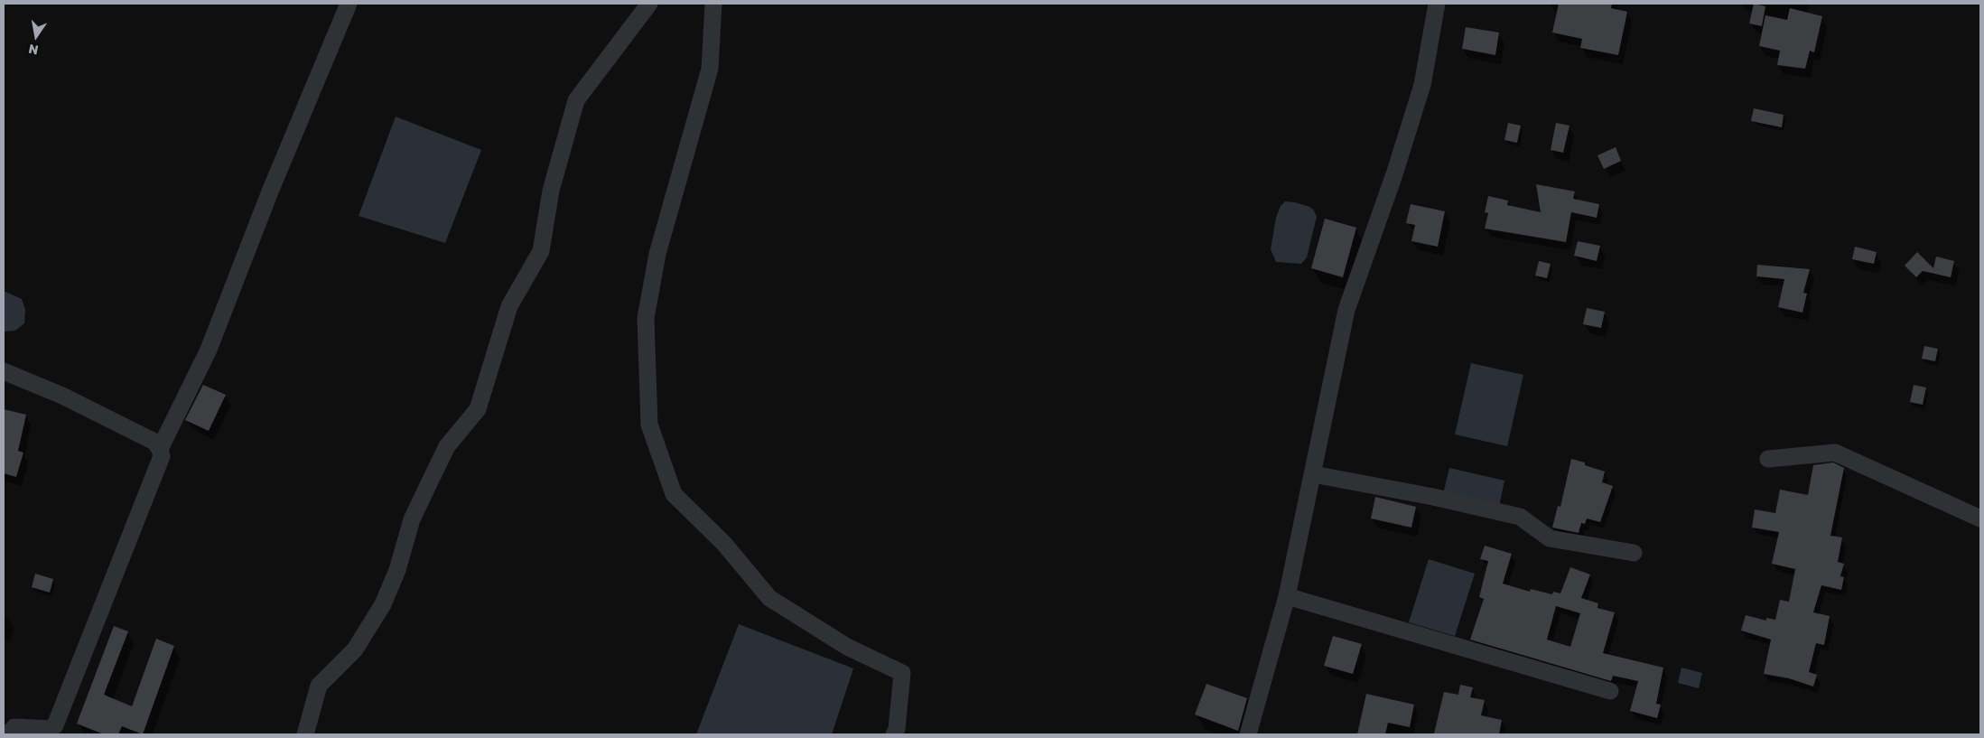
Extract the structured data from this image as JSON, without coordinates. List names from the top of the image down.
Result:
{
  "north": "bottom"
}
